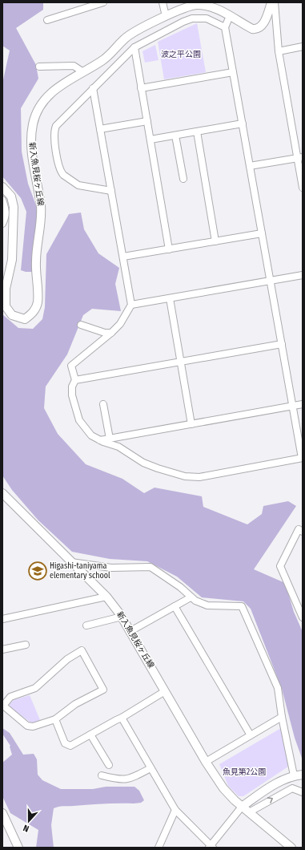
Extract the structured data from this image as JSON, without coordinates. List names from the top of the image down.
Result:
{
  "streets": {
    "street": ["新入魚見桜ヶ丘線"]
  },
  "parks": ["波之平公園", "魚見第2公園"],
  "places": {
    "school or university": ["Higashi-taniyama elementary school"]
  },
  "north": "bottom"
}
